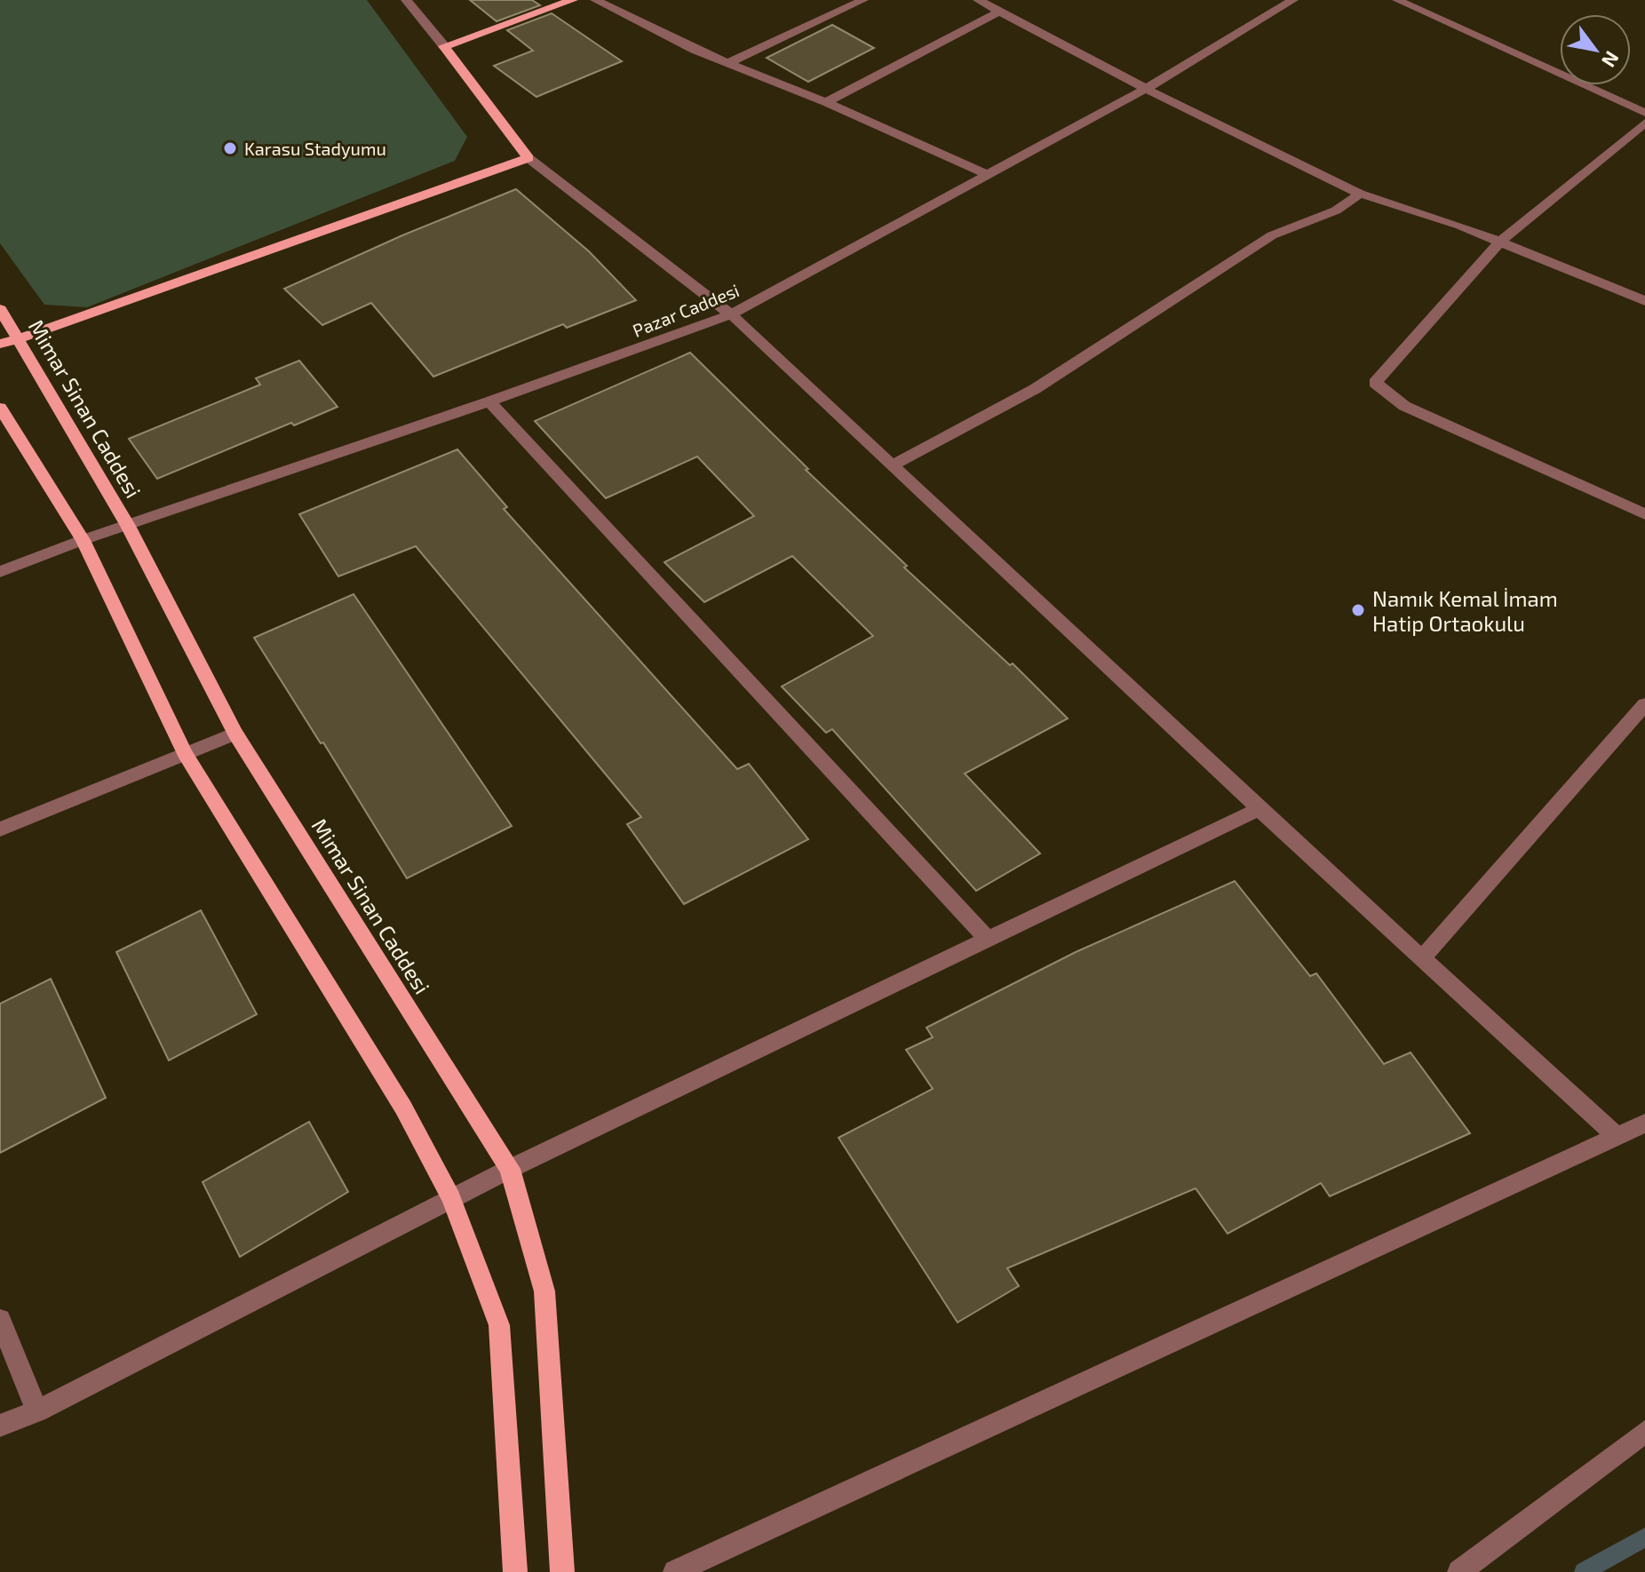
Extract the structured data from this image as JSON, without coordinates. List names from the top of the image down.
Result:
{
  "streets": {
    "main road": ["Mimar Sinan Caddesi"],
    "street": ["Pazar Caddesi"]
  },
  "crossings": [
    ["Pazar Caddesi", "Mimar Sinan Caddesi"]
  ],
  "places": ["Karasu Stadyumu", "Namık Kemal İmam Hatip Ortaokulu"],
  "north": "bottom right"
}
